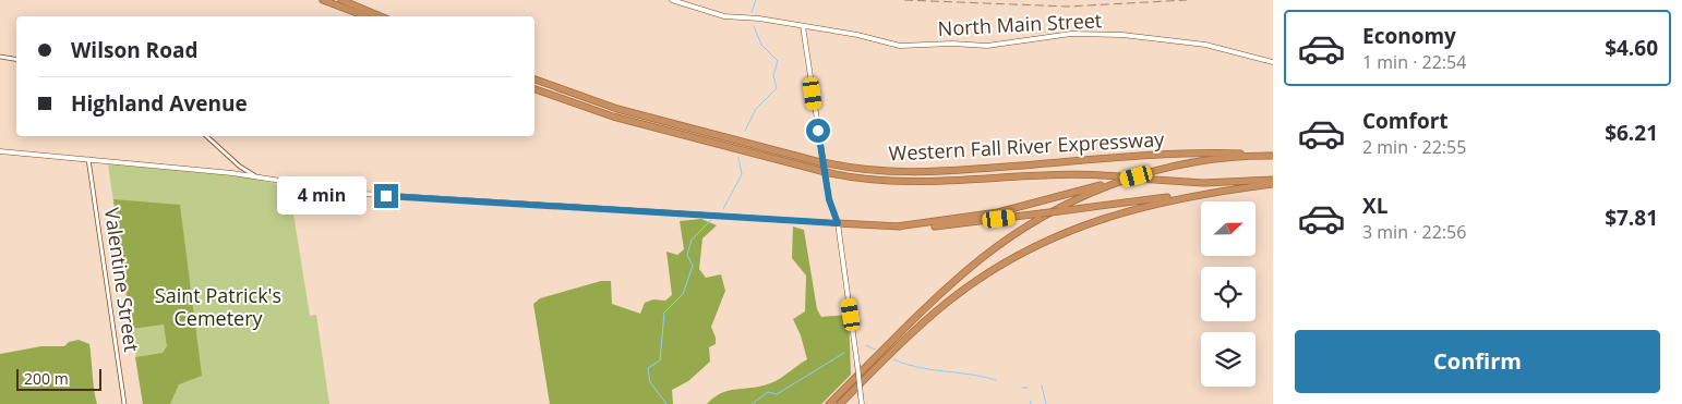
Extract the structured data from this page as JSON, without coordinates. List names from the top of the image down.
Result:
{
  "streets": {
    "highway": ["Western Fall River Expressway"],
    "main road": ["North Main Street"],
    "street": ["Valentine Street"]
  },
  "parks": ["Saint Patrick's Cemetery"],
  "scale_bar": "200 m",
  "north": "right",
  "page": {
    "list": [
      {
        "name": "Economy",
        "note": "1 min · 22:54",
        "value": "$4.60"
      },
      {
        "name": "Comfort",
        "note": "2 min · 22:55",
        "value": "$6.21"
      },
      {
        "name": "XL",
        "note": "3 min · 22:56",
        "value": "$7.81"
      }
    ],
    "banner": ["Wilson Road", "Highland Avenue"],
    "bubble": "4 min",
    "buttons": "Confirm",
    "scale": "200 m"
  }
}
